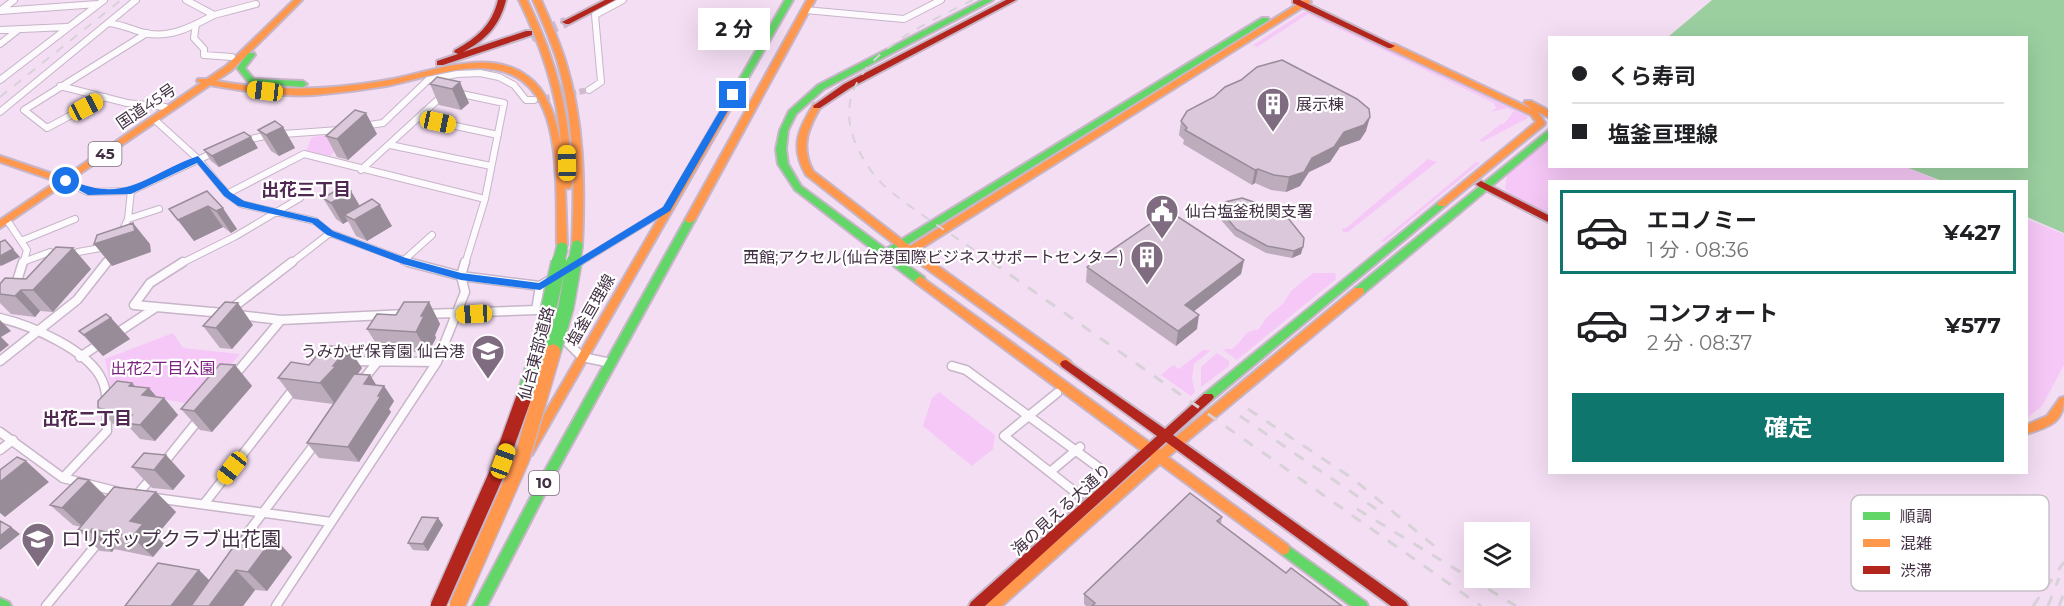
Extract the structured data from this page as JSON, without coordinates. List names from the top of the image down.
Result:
{
  "streets": {
    "main road": [
      "国道45号",
      "45",
      "塩釜亘理線",
      "仙台東部道路",
      "10",
      "海の見える大通り"
    ]
  },
  "crossings": [
    ["塩釜亘理線", "仙台東部道路"]
  ],
  "districts": ["出花三丁目", "出花二丁目"],
  "parks": ["出花2丁目公園"],
  "places": {
    "building": ["展示棟", "西館;アクセル(仙台港国際ビジネスサポートセンター)"],
    "public building": ["仙台塩釜税関支署"],
    "school or university": ["うみかぜ保育園 仙台港", "ロリポップクラブ出花園"]
  },
  "legend": ["順調", "混雑", "渋滞"],
  "page": {
    "bubble": "2 分",
    "banner": ["くら寿司", "塩釜亘理線"],
    "list": [
      {
        "name": "エコノミー",
        "note": "1 分 · 08:36",
        "value": "¥427"
      },
      {
        "name": "コンフォート",
        "note": "2 分 · 08:37",
        "value": "¥577"
      }
    ],
    "buttons": "確定"
  }
}
